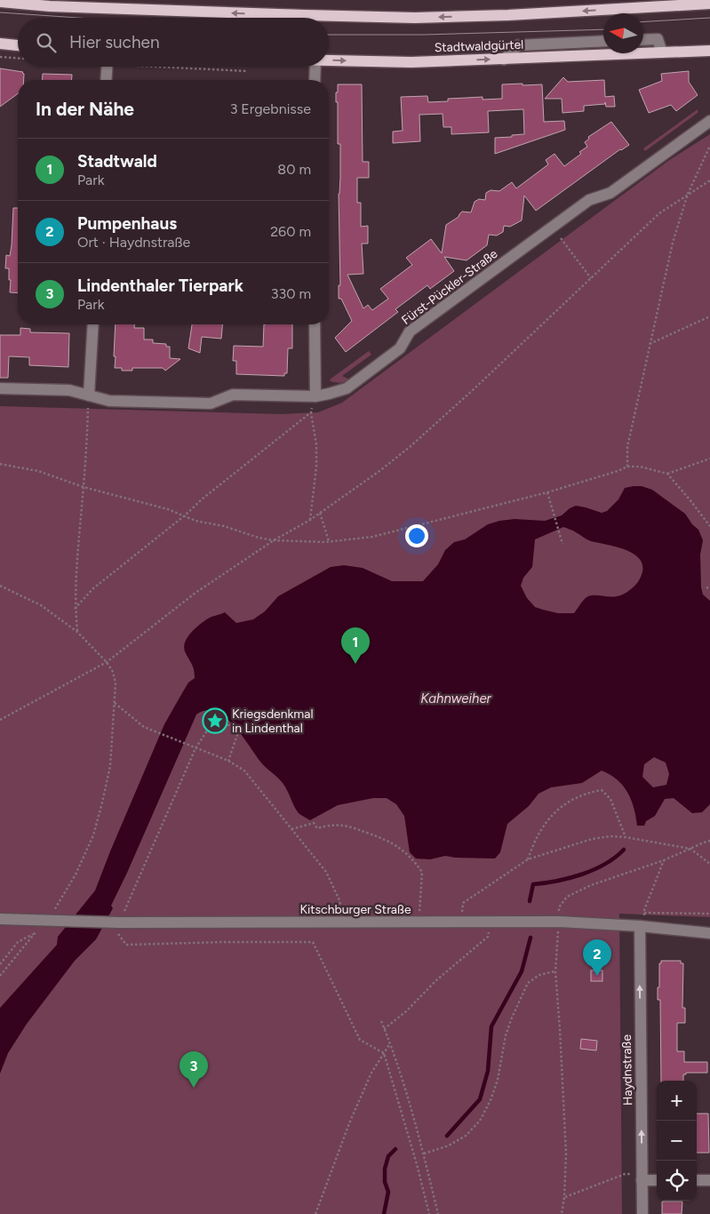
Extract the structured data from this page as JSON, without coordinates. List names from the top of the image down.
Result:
{
  "streets": {
    "main road": ["Stadtwaldgürtel"],
    "street": ["Fürst-Pückler-Straße", "Kitschburger Straße", "Haydnstraße"]
  },
  "crossings": [
    ["Kitschburger Straße", "Haydnstraße"]
  ],
  "one_way": ["Haydnstraße"],
  "water": ["Kahnweiher"],
  "places": {
    "place": ["Kriegsdenkmal in Lindenthal"]
  },
  "north": "left",
  "page": {
    "search": "Hier suchen",
    "heading": ["In der Nähe", "3 Ergebnisse"],
    "list": [
      {
        "mark": "1",
        "name": "Stadtwald",
        "note": "Park",
        "value": "80 m"
      },
      {
        "mark": "2",
        "name": "Pumpenhaus",
        "note": "Ort · Haydnstraße",
        "value": "260 m"
      },
      {
        "mark": "3",
        "name": "Lindenthaler Tierpark",
        "note": "Park",
        "value": "330 m"
      }
    ],
    "pins": ["1", "2", "3"],
    "map_buttons": ["+", "−"]
  }
}
